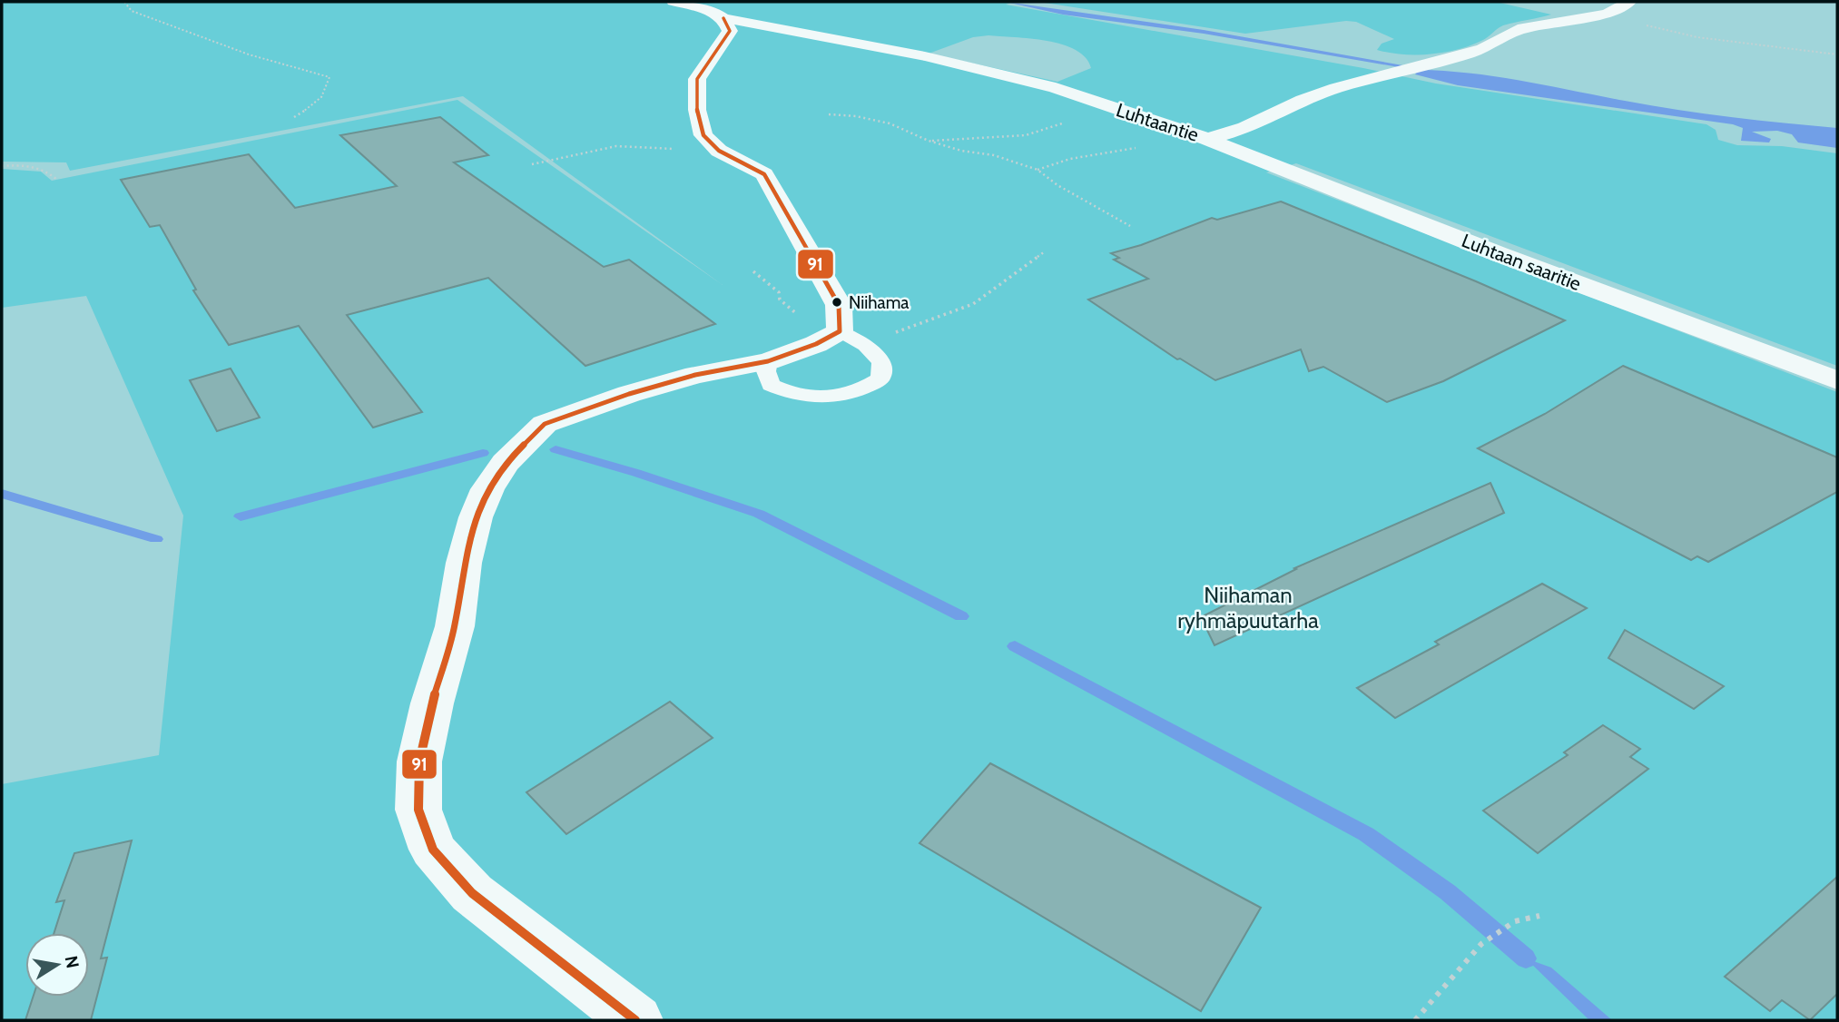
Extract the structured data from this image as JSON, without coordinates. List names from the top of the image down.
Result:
{
  "streets": {
    "street": ["Luhtaantie", "Luhtaan saaritie"]
  },
  "crossings": [
    ["Luhtaantie", "Luhtaan saaritie"]
  ],
  "parks": ["Niihaman ryhmäpuutarha"],
  "places": ["Niihama"],
  "lines": ["transit line 91"],
  "north": "right"
}
